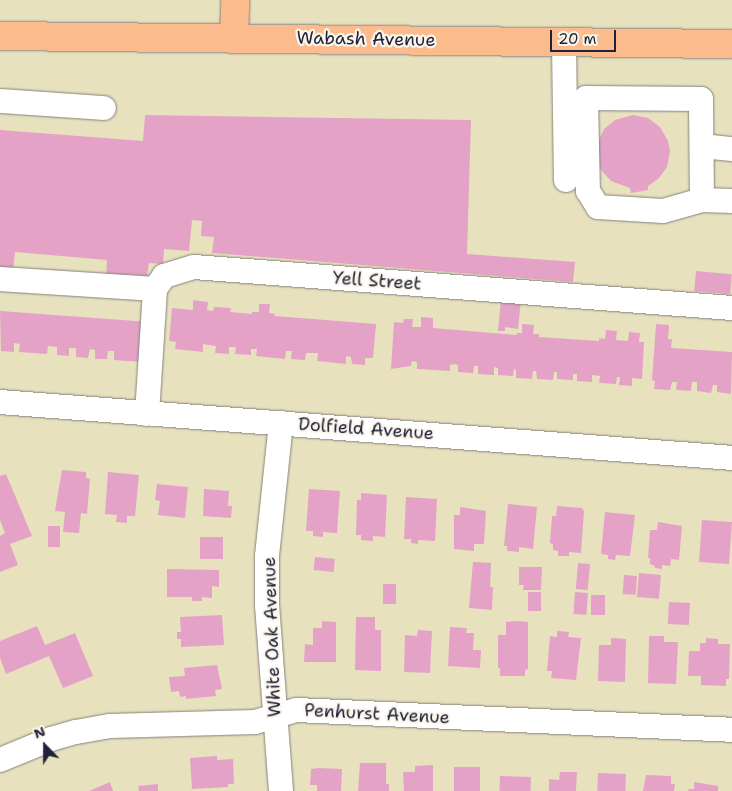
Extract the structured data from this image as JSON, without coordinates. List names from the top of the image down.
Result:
{
  "streets": {
    "main road": ["Wabash Avenue"],
    "street": [
      "Yell Street",
      "Dolfield Avenue",
      "White Oak Avenue",
      "Penhurst Avenue"
    ]
  },
  "crossings": [
    ["Dolfield Avenue", "White Oak Avenue"],
    ["White Oak Avenue", "Penhurst Avenue"]
  ],
  "scale_bar": "20 m",
  "north": "top"
}
